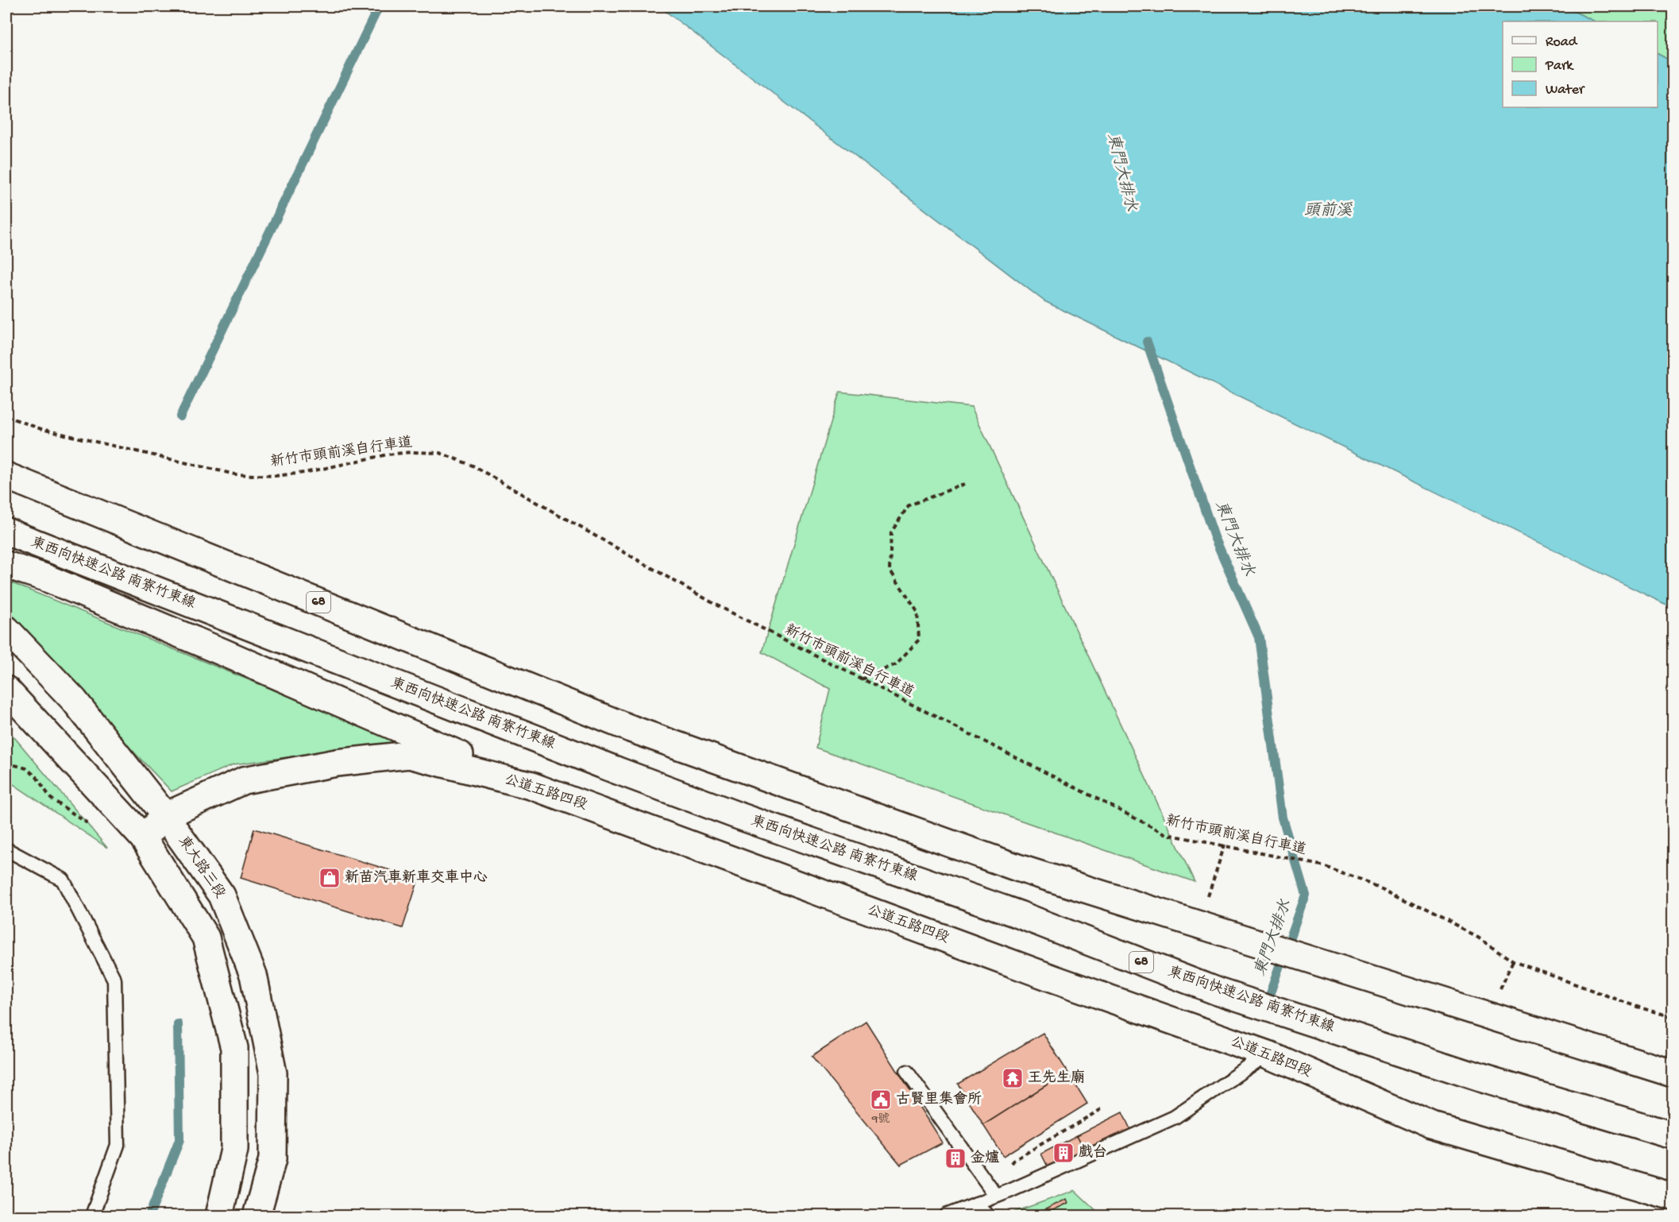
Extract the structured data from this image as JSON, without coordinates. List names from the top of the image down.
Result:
{
  "streets": {
    "main road": [
      "東西向快速公路 南寮竹東線",
      "68",
      "公道五路四段",
      "東大路三段"
    ],
    "path": ["新竹市頭前溪自行車道"]
  },
  "crossings": [
    ["公道五路四段", "東大路三段"]
  ],
  "water": ["東門大排水", "頭前溪"],
  "places": {
    "shop": ["新苗汽車新車交車中心"],
    "temple": ["王先生廟"],
    "public building": ["古賢里集會所"],
    "building": ["戲台", "金爐"]
  },
  "house_numbers": ["9號"],
  "legend": ["Road", "Park", "Water"]
}
